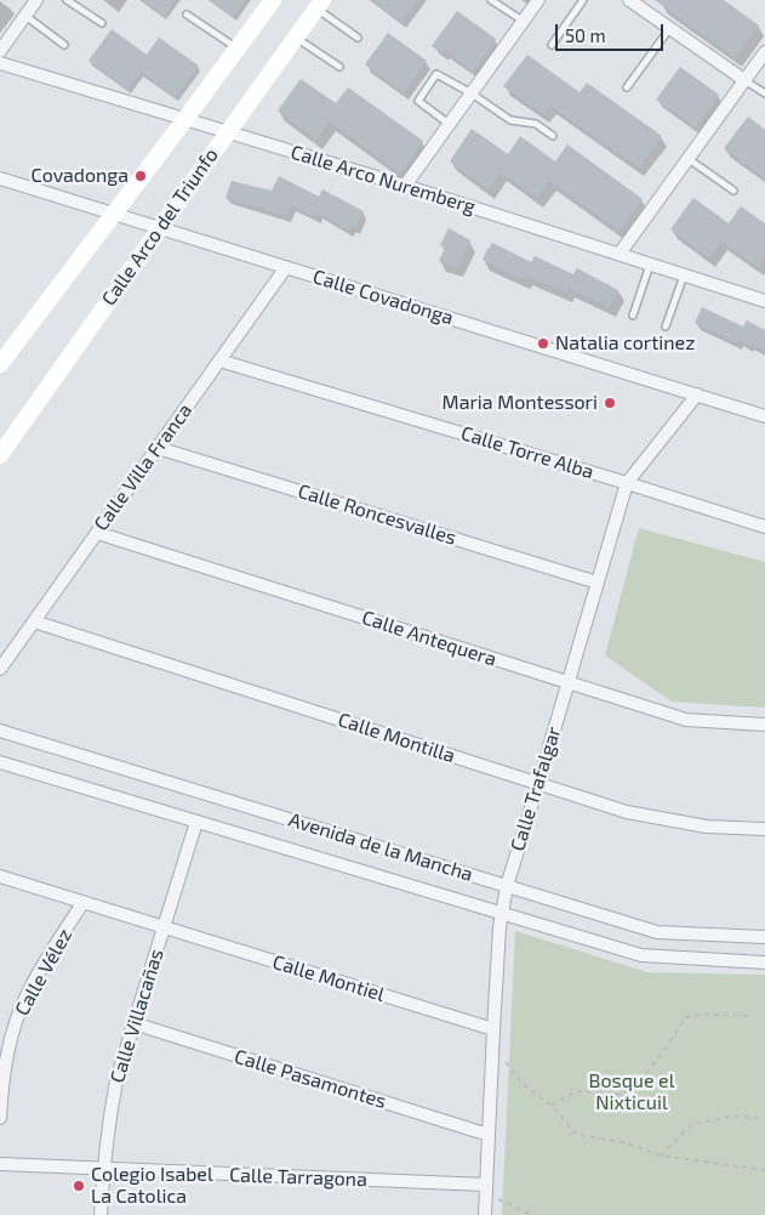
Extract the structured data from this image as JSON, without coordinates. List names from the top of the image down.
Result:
{
  "streets": {
    "street": [
      "Calle Arco Nuremberg",
      "Calle Arco del Triunfo",
      "Calle Covadonga",
      "Calle Torre Alba",
      "Calle Villa Franca",
      "Calle Roncesvalles",
      "Calle Antequera",
      "Calle Montilla",
      "Calle Trafalgar",
      "Avenida de la Mancha",
      "Calle Vélez",
      "Calle Montiel",
      "Calle Villacañas",
      "Calle Pasamontes",
      "Calle Tarragona"
    ]
  },
  "crossings": [
    ["Calle Arco Nuremberg", "Calle Arco del Triunfo"],
    ["Calle Arco del Triunfo", "Calle Covadonga"],
    ["Calle Covadonga", "Calle Villa Franca"],
    ["Calle Covadonga", "Calle Trafalgar"],
    ["Calle Torre Alba", "Calle Villa Franca"],
    ["Calle Torre Alba", "Calle Trafalgar"],
    ["Calle Villa Franca", "Calle Roncesvalles"],
    ["Calle Villa Franca", "Calle Antequera"],
    ["Calle Villa Franca", "Calle Montilla"],
    ["Calle Roncesvalles", "Calle Trafalgar"],
    ["Calle Antequera", "Calle Trafalgar"],
    ["Calle Montilla", "Calle Trafalgar"],
    ["Calle Trafalgar", "Avenida de la Mancha"],
    ["Calle Trafalgar", "Calle Montiel"],
    ["Calle Trafalgar", "Calle Pasamontes"],
    ["Calle Trafalgar", "Calle Tarragona"],
    ["Avenida de la Mancha", "Calle Villacañas"],
    ["Calle Vélez", "Calle Montiel"],
    ["Calle Montiel", "Calle Villacañas"],
    ["Calle Villacañas", "Calle Pasamontes"],
    ["Calle Villacañas", "Calle Tarragona"]
  ],
  "parks": ["Bosque el Nixticuil"],
  "places": [
    "Covadonga",
    "Natalia cortinez",
    "Maria Montessori",
    "Colegio Isabel La Catolica"
  ],
  "scale_bar": "50 m"
}
